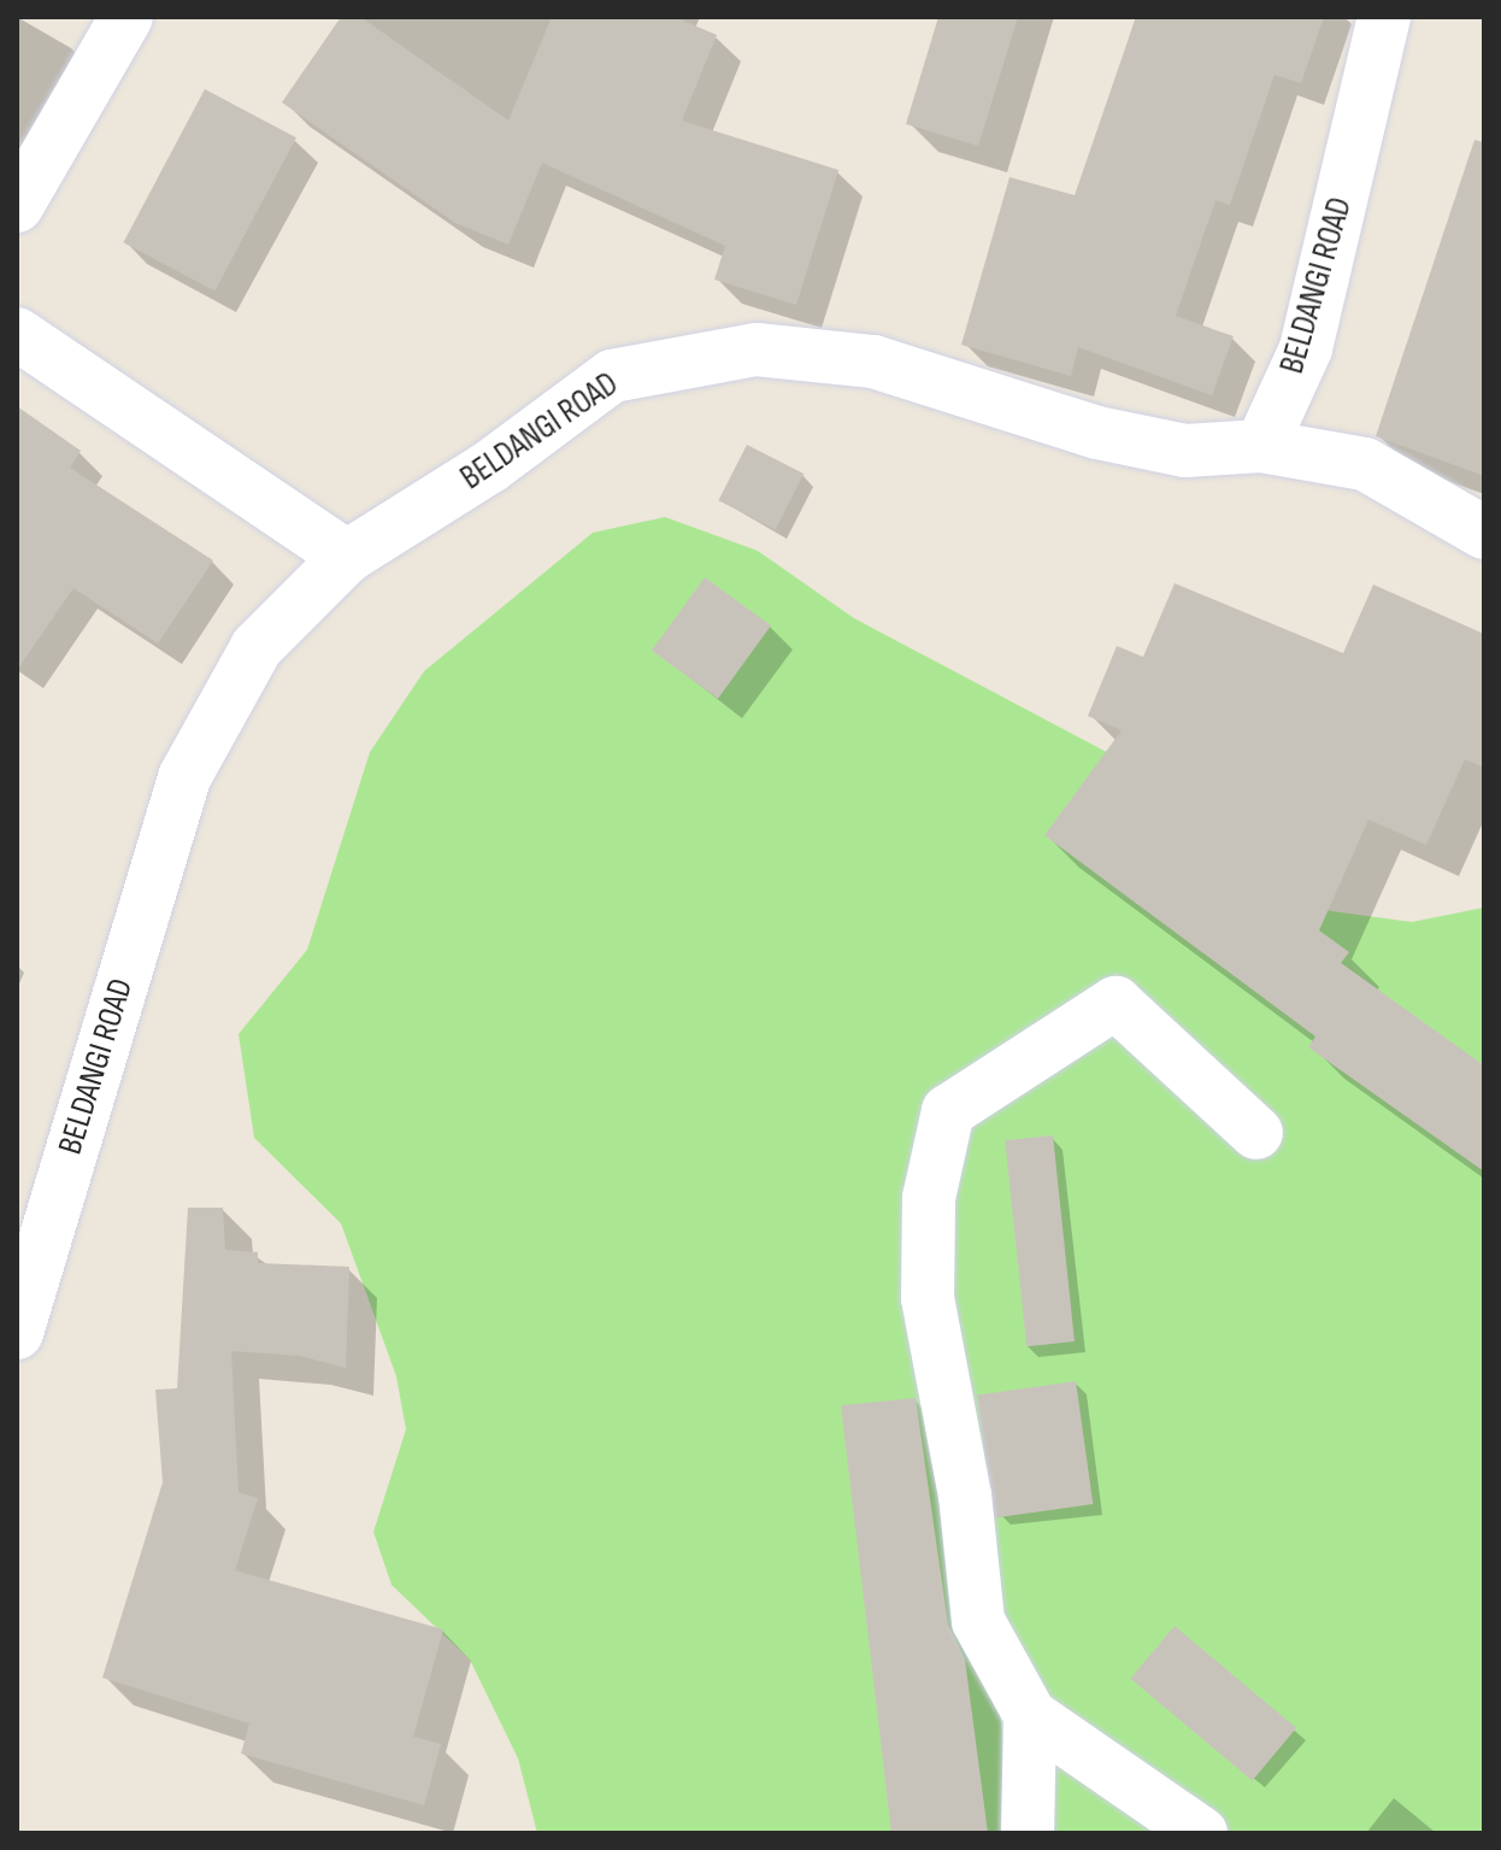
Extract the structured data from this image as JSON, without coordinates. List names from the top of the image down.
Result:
{
  "streets": {
    "street": ["BELDANGI ROAD"]
  }
}
